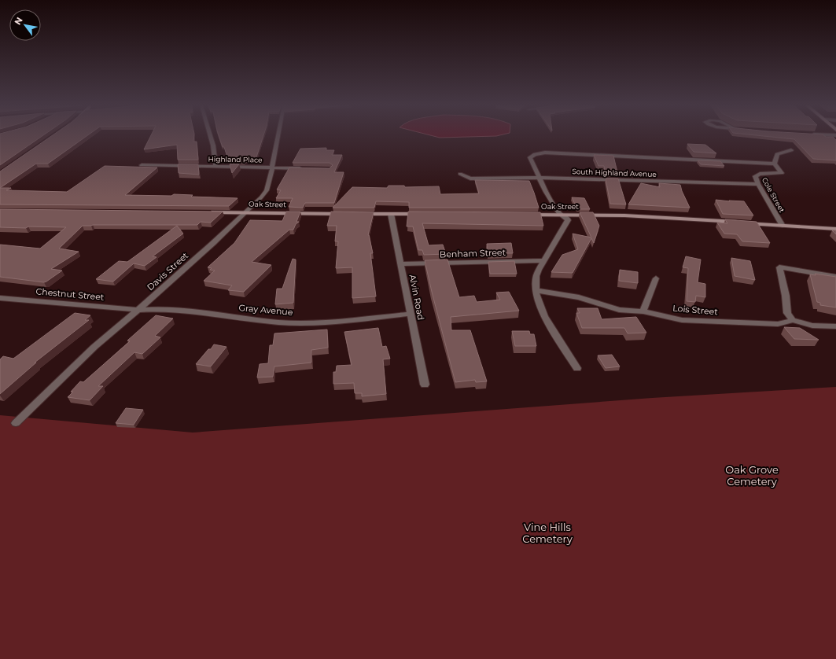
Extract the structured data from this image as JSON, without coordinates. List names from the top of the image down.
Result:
{
  "streets": {
    "main road": ["Oak Street"],
    "street": [
      "Highland Place",
      "South Highland Avenue",
      "Cole Street",
      "Benham Street",
      "Davis Street",
      "Chestnut Street",
      "Alvin Road",
      "Gray Avenue",
      "Lois Street"
    ]
  },
  "crossings": [
    ["Highland Place", "Davis Street"],
    ["South Highland Avenue", "Cole Street"],
    ["Cole Street", "Oak Street"],
    ["Oak Street", "Davis Street"],
    ["Benham Street", "Alvin Road"],
    ["Davis Street", "Chestnut Street"],
    ["Davis Street", "Gray Avenue"],
    ["Chestnut Street", "Gray Avenue"],
    ["Alvin Road", "Gray Avenue"]
  ],
  "parks": ["Oak Grove Cemetery", "Vine Hills Cemetery"],
  "north": "top left"
}
